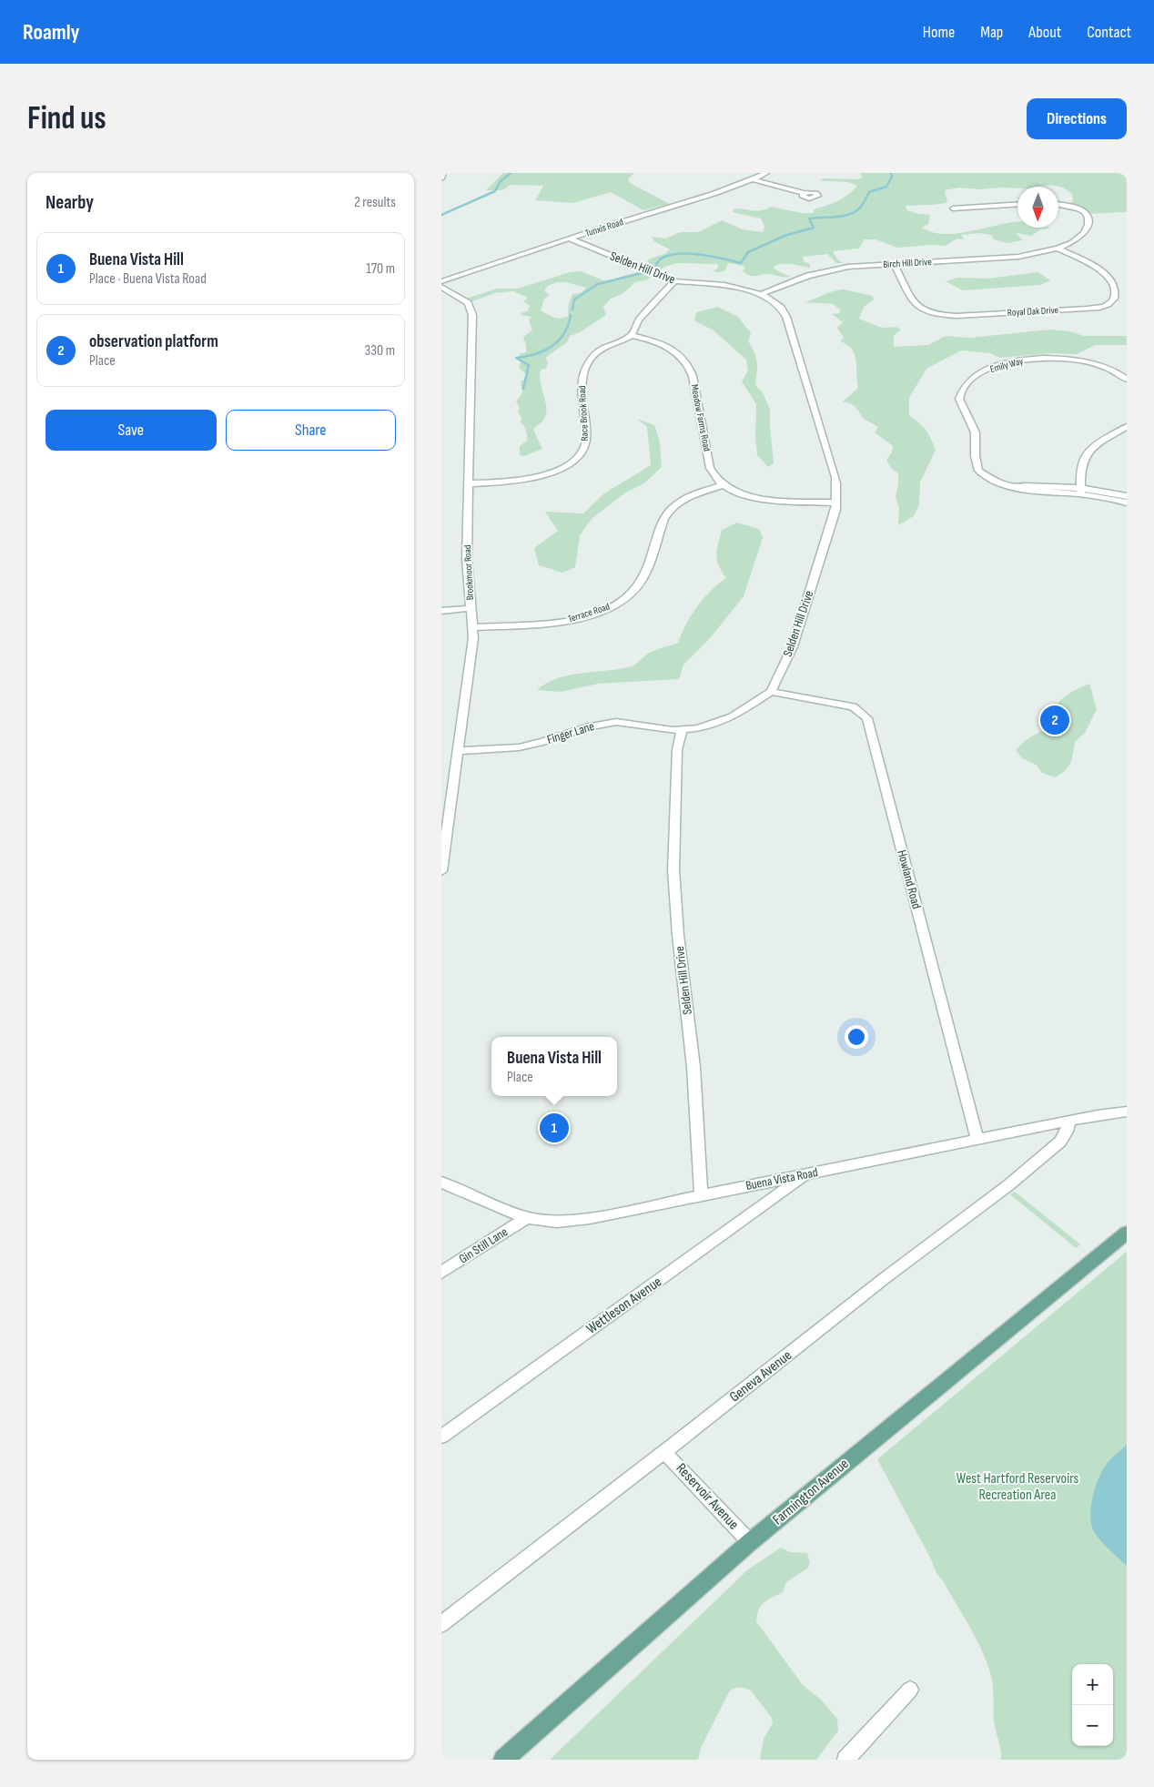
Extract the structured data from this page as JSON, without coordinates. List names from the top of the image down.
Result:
{
  "streets": {
    "main road": ["Farmington Avenue"],
    "street": [
      "Tunxis Road",
      "Birch Hill Drive",
      "Selden Hill Drive",
      "Royal Oak Drive",
      "Emily Way",
      "Race Brook Road",
      "Meadow Farms Road",
      "Brookmoor Road",
      "Terrace Road",
      "Finger Lane",
      "Howland Road",
      "Buena Vista Road",
      "Gin Still Lane",
      "Wettleson Avenue",
      "Geneva Avenue",
      "Reservoir Avenue"
    ]
  },
  "crossings": [
    ["Tunxis Road", "Selden Hill Drive"],
    ["Birch Hill Drive", "Selden Hill Drive"],
    ["Birch Hill Drive", "Royal Oak Drive"],
    ["Selden Hill Drive", "Finger Lane"],
    ["Selden Hill Drive", "Howland Road"],
    ["Selden Hill Drive", "Buena Vista Road"],
    ["Race Brook Road", "Meadow Farms Road"],
    ["Race Brook Road", "Brookmoor Road"],
    ["Meadow Farms Road", "Terrace Road"],
    ["Brookmoor Road", "Terrace Road"],
    ["Brookmoor Road", "Finger Lane"],
    ["Howland Road", "Buena Vista Road"],
    ["Buena Vista Road", "Gin Still Lane"],
    ["Buena Vista Road", "Wettleson Avenue"],
    ["Buena Vista Road", "Geneva Avenue"],
    ["Geneva Avenue", "Reservoir Avenue"],
    ["Farmington Avenue", "Reservoir Avenue"]
  ],
  "parks": ["West Hartford Reservoirs Recreation Area"],
  "north": "bottom",
  "page": {
    "header": "Roamly",
    "nav": [
      "Home",
      "Map",
      "About",
      "Contact"
    ],
    "buttons": [
      "Directions",
      ["Save", "Share"]
    ],
    "title": "Find us",
    "heading": ["Nearby", "2 results"],
    "list": [
      {
        "mark": "1",
        "name": "Buena Vista Hill",
        "note": "Place · Buena Vista Road",
        "value": "170 m"
      },
      {
        "mark": "2",
        "name": "observation platform",
        "note": "Place",
        "value": "330 m"
      }
    ],
    "pins": ["2", "1"],
    "popup": ["Buena Vista Hill", "Place"],
    "map_buttons": ["+", "−"]
  }
}
